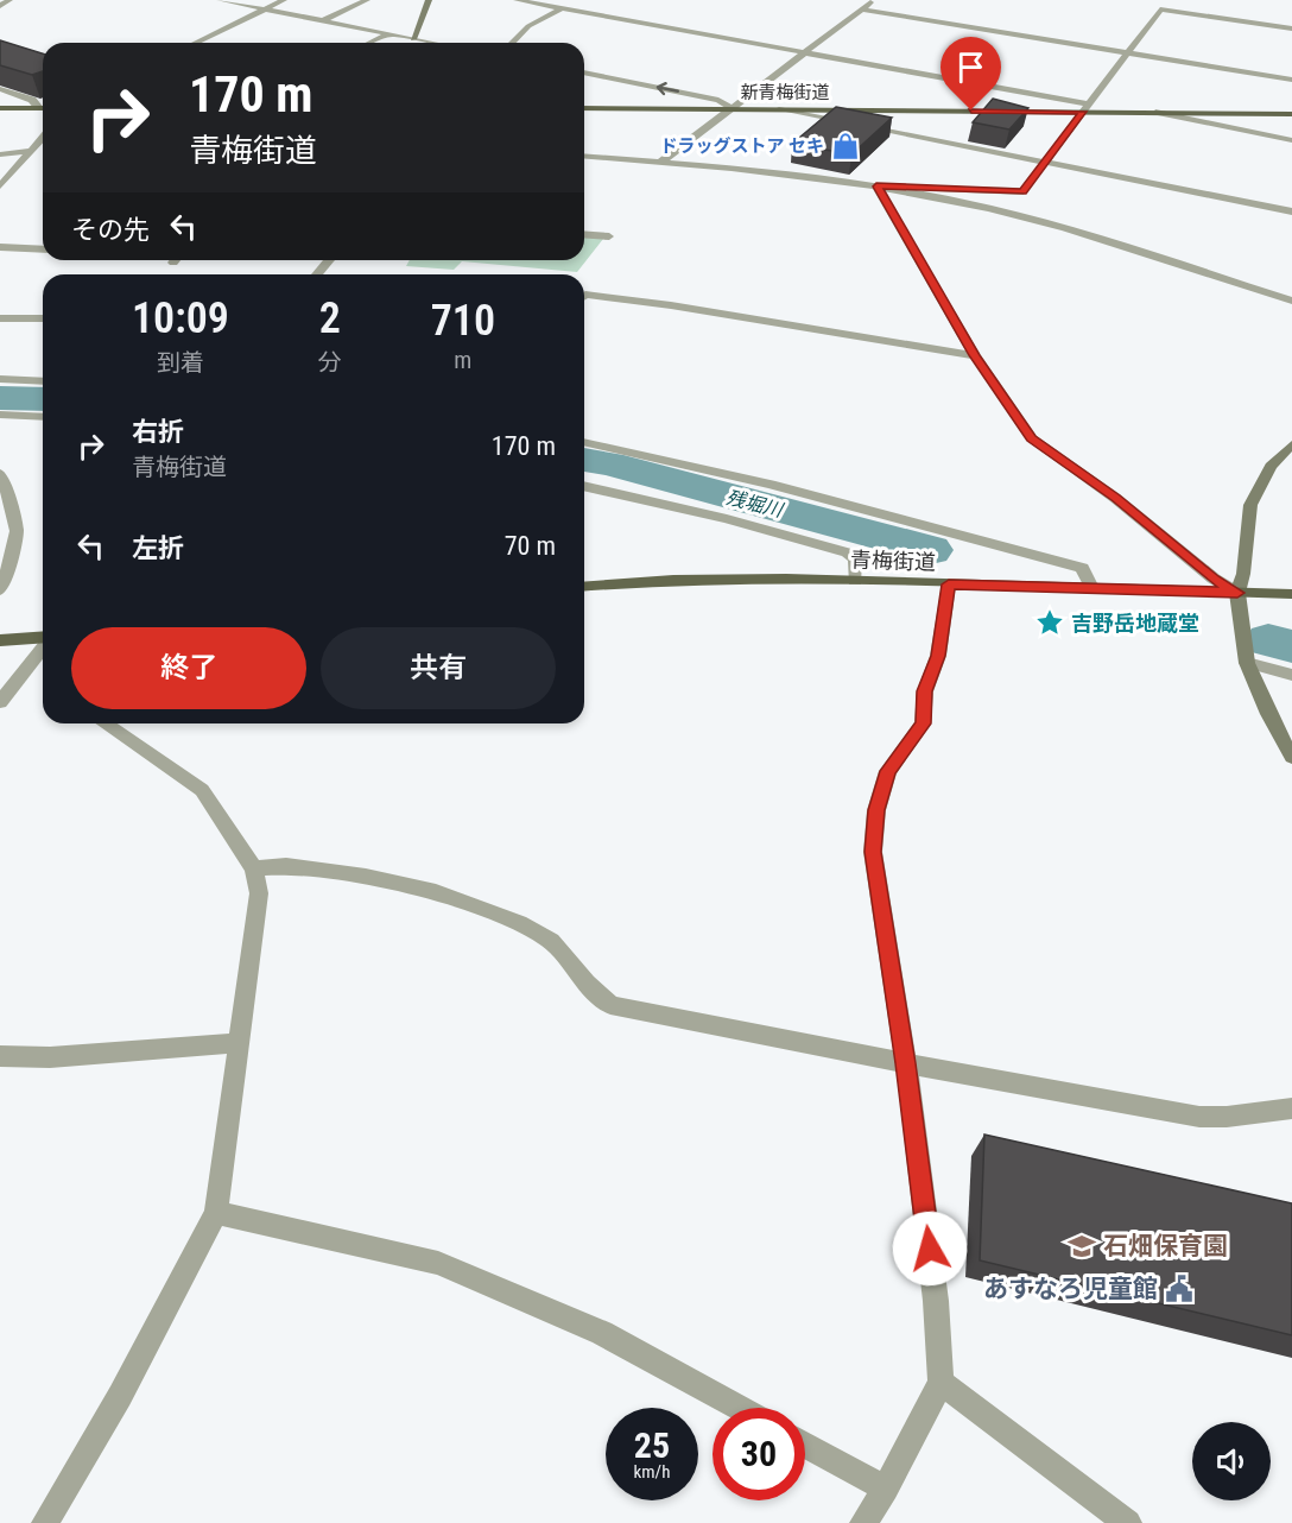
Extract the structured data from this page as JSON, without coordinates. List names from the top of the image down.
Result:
{
  "streets": {
    "main road": ["新青梅街道", "青梅街道"]
  },
  "water": ["残堀川"],
  "places": {
    "shop": ["ドラッグストア セキ"],
    "place": ["吉野岳地蔵堂"],
    "school or university": ["石畑保育園"],
    "public building": ["あすなろ児童館"]
  },
  "page": {
    "turn": ["170 m", "青梅街道"],
    "then": "その先",
    "eta": [
      "10:09",
      "到着",
      "2",
      "分",
      "710",
      "m"
    ],
    "list": [
      {
        "name": "右折",
        "note": "青梅街道",
        "value": "170 m"
      },
      {
        "name": "左折",
        "value": "70 m"
      }
    ],
    "buttons": ["終了", "共有"],
    "speed": "25 km/h",
    "limit": "30"
  }
}
